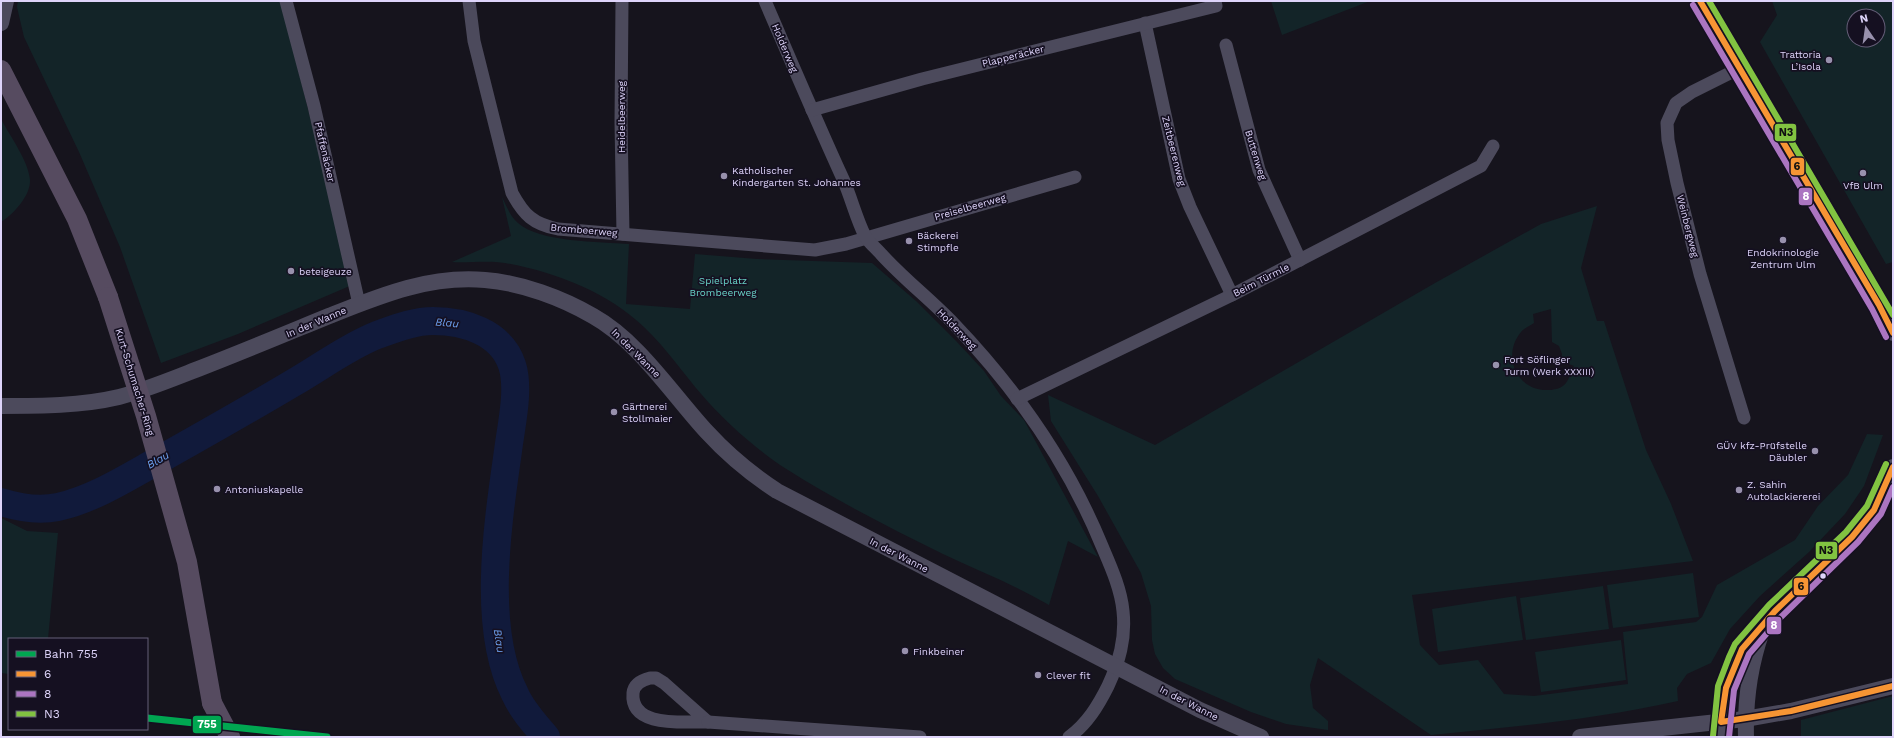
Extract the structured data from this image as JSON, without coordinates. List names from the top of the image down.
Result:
{
  "streets": {
    "main road": ["Kurt-Schumacher-Ring"],
    "street": [
      "Holderweg",
      "Plapperäcker",
      "Heidelbeerweg",
      "Zeitbeerenweg",
      "Pfaffenäcker",
      "Buttenweg",
      "Preiselbeerweg",
      "Weinbergweg",
      "Brombeerweg",
      "Beim Türmle",
      "In der Wanne"
    ]
  },
  "crossings": [
    ["Holderweg", "Plapperäcker"],
    ["Holderweg", "Preiselbeerweg"],
    ["Holderweg", "Brombeerweg"],
    ["Holderweg", "Beim Türmle"],
    ["Holderweg", "In der Wanne"],
    ["Plapperäcker", "Zeitbeerenweg"],
    ["Heidelbeerweg", "Brombeerweg"],
    ["Zeitbeerenweg", "Beim Türmle"],
    ["Pfaffenäcker", "In der Wanne"],
    ["Buttenweg", "Beim Türmle"],
    ["Preiselbeerweg", "Brombeerweg"]
  ],
  "water": ["Blau"],
  "parks": ["Spielplatz Brombeerweg"],
  "places": [
    "Trattoria L’Isola",
    "VfB Ulm",
    "Katholischer Kindergarten St. Johannes",
    "Endokrinologie Zentrum Ulm",
    "Bäckerei Stimpfle",
    "beteigeuze",
    "Fort Söflinger Turm (Werk XXXIII)",
    "Gärtnerei Stollmaier",
    "GÜV kfz-Prüfstelle Däubler",
    "Antoniuskapelle",
    "Z. Sahin Autolackiererei",
    "Finkbeiner",
    "Clever fit"
  ],
  "lines": [
    "transit line 6",
    "transit line N3",
    "transit line 8",
    "rail line 755"
  ],
  "legend": [
    "Bahn 755",
    "6",
    "8",
    "N3"
  ],
  "north": "top"
}
